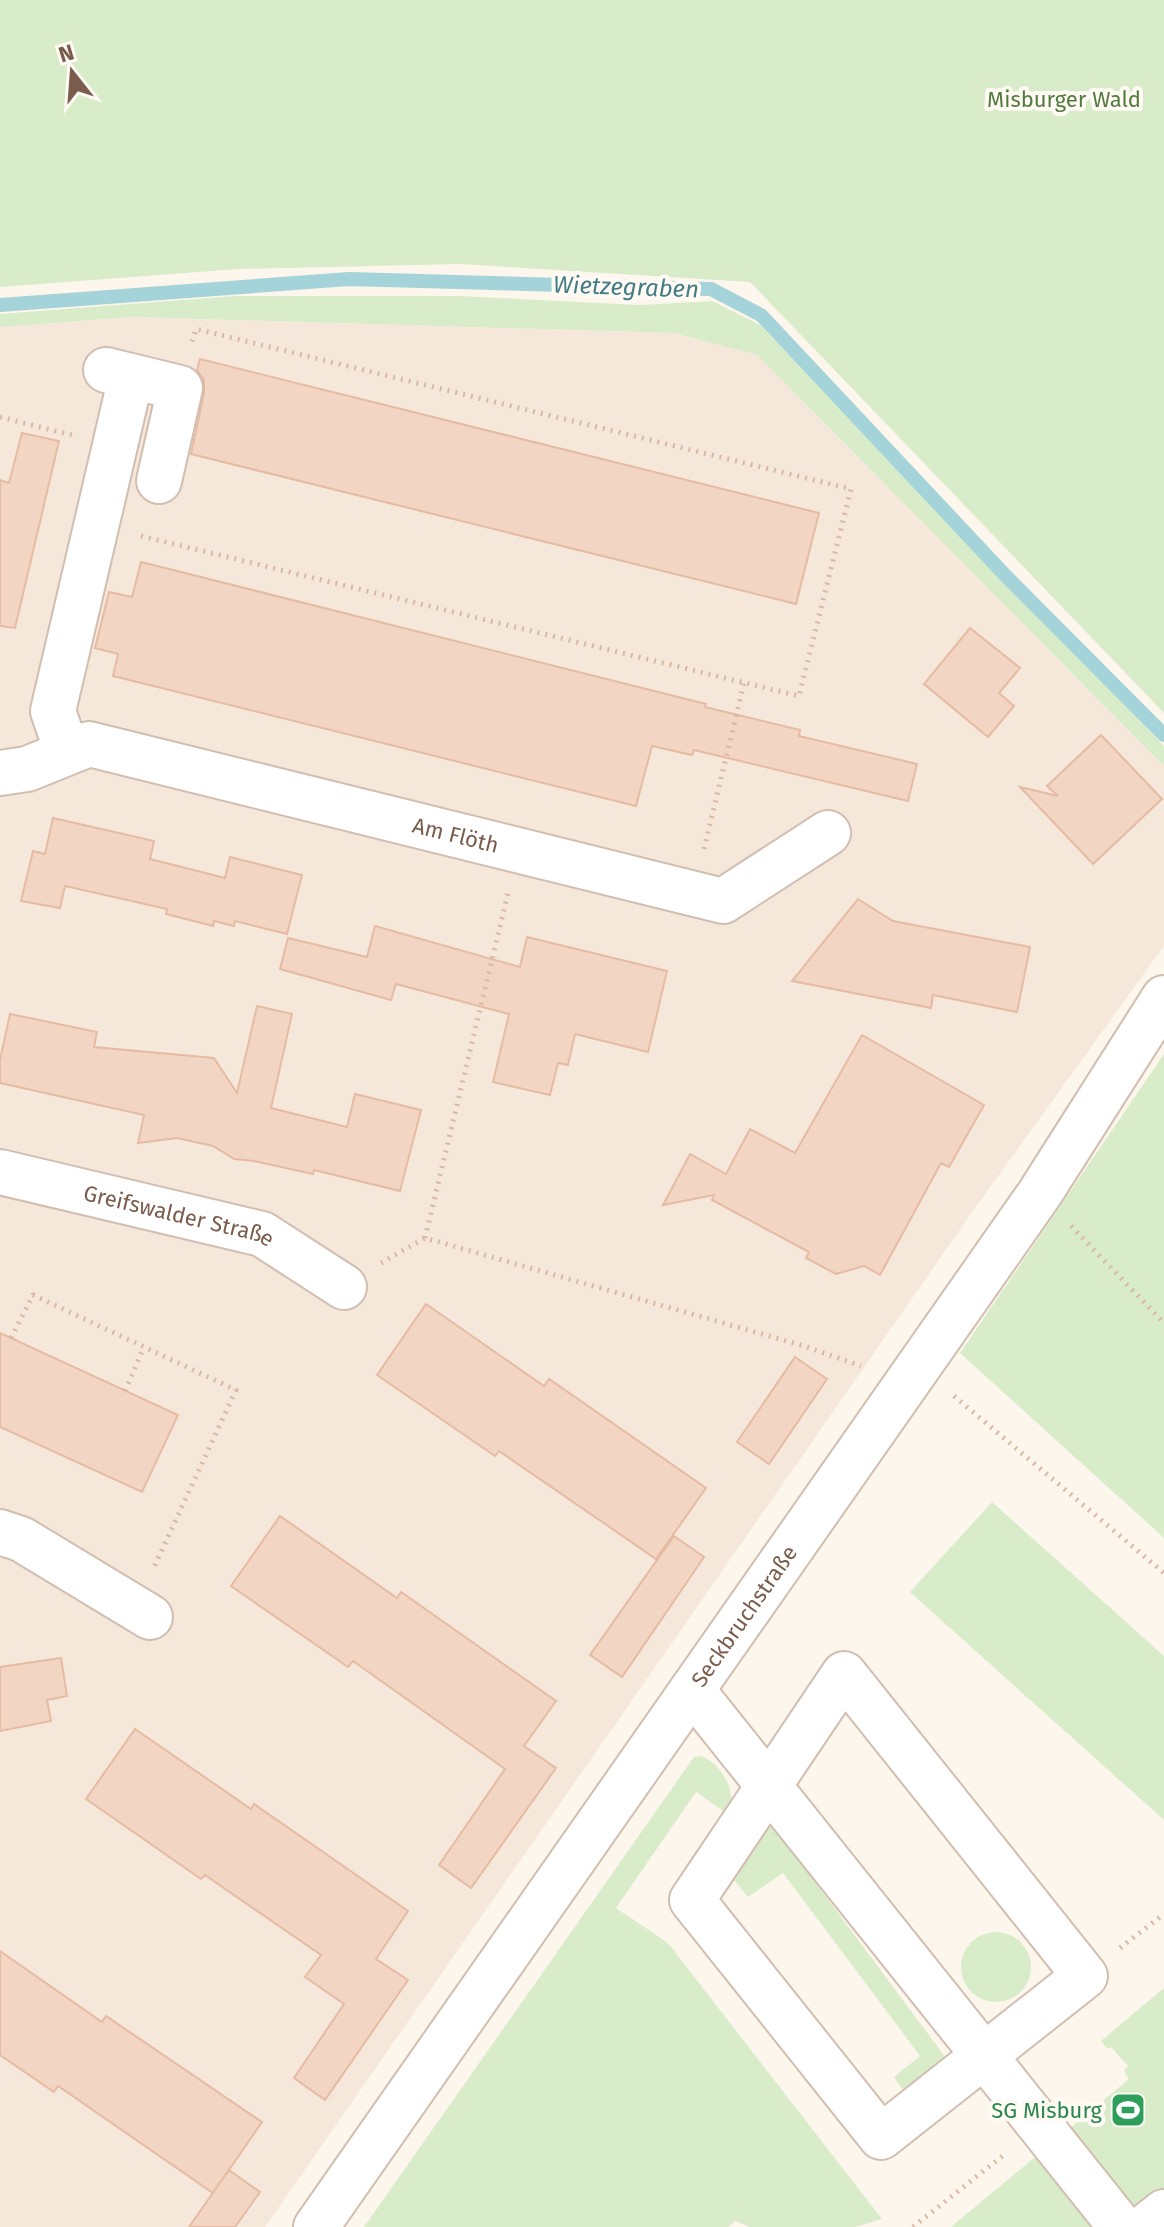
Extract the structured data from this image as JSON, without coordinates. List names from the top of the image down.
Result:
{
  "streets": {
    "street": ["Am Flöth", "Greifswalder Straße", "Seckbruchstraße"]
  },
  "water": ["Wietzegraben"],
  "parks": ["Misburger Wald"],
  "places": {
    "sports": ["SG Misburg"]
  },
  "north": "top"
}
